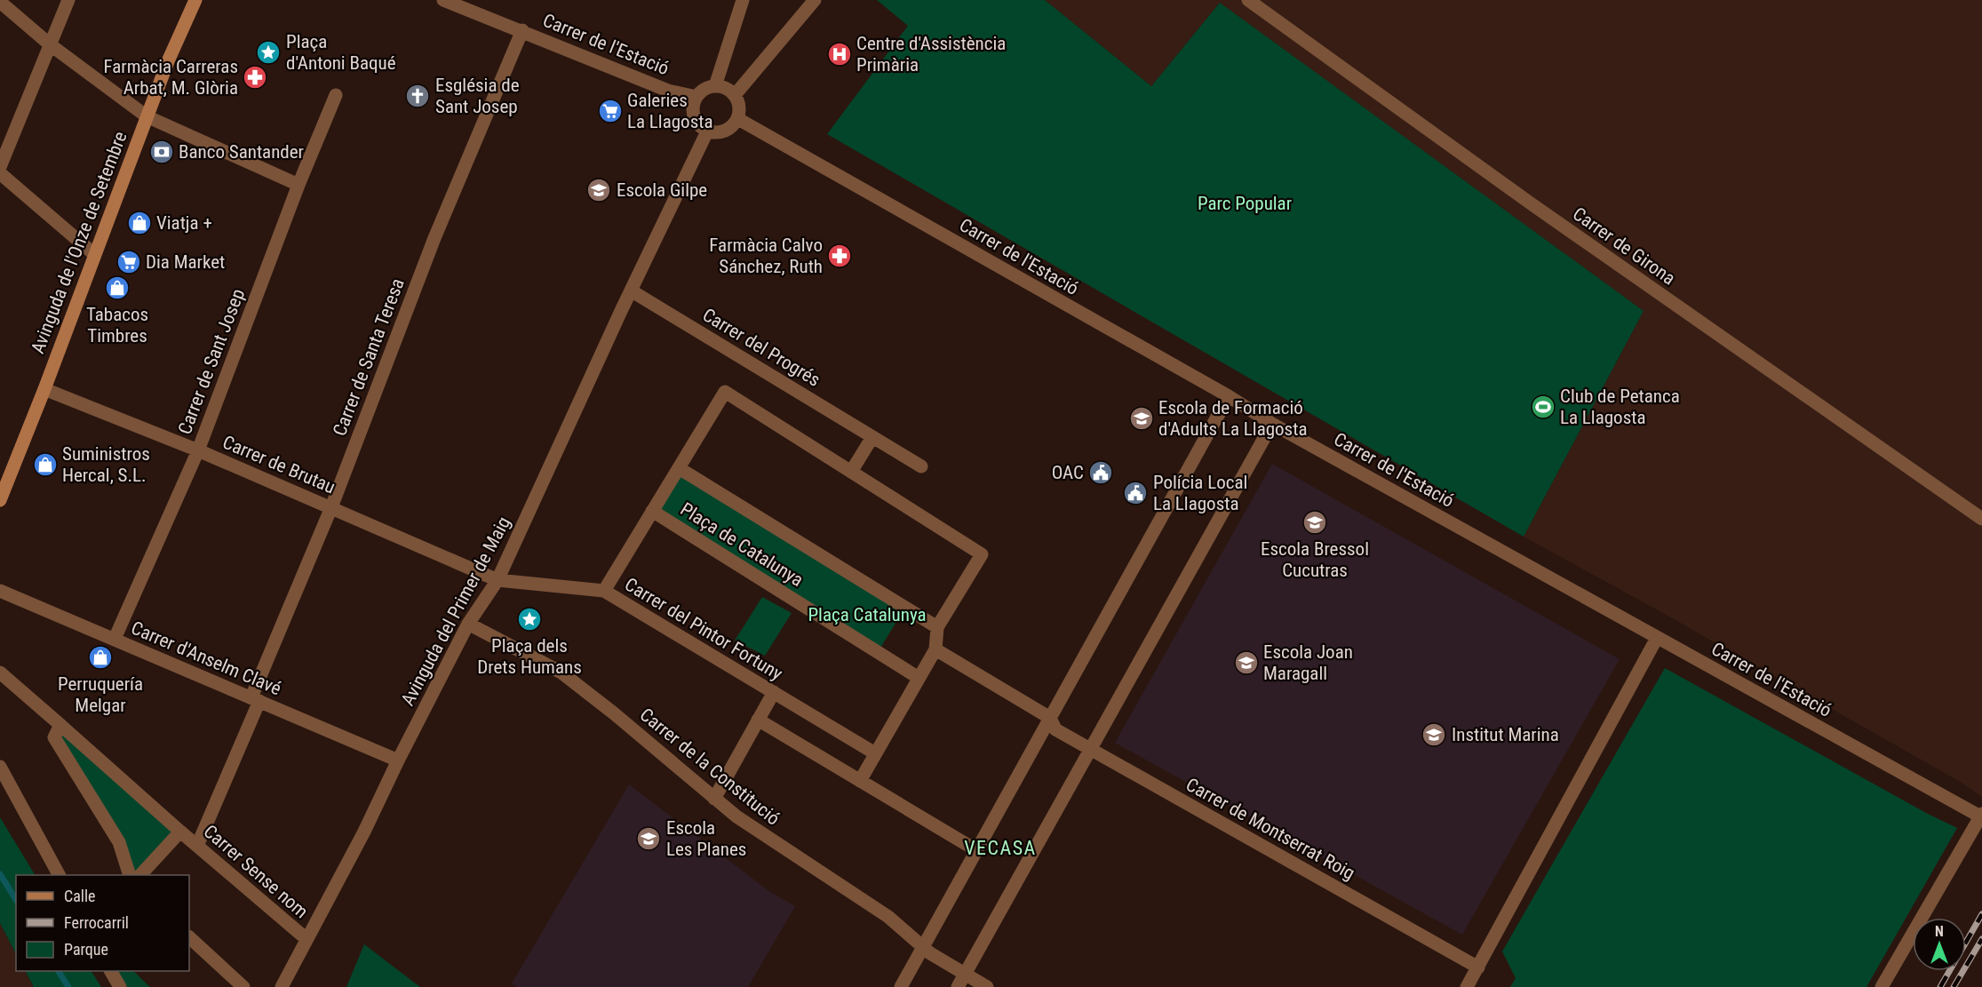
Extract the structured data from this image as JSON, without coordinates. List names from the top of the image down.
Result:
{
  "streets": {
    "main road": ["Avinguda de l'Onze de Setembre"],
    "street": [
      "Carrer de l'Estació",
      "Carrer de Girona",
      "Carrer del Progrés",
      "Carrer de Santa Teresa",
      "Carrer de Sant Josep",
      "Carrer de Brutau",
      "Plaça de Catalunya",
      "Avinguda del Primer de Maig",
      "Carrer del Pintor Fortuny",
      "Carrer d'Anselm Clavé",
      "Carrer de la Constitució",
      "Carrer de Montserrat Roig",
      "Carrer Sense nom"
    ]
  },
  "crossings": [
    ["Carrer de l'Estació", "Carrer de Santa Teresa"],
    ["Carrer de l'Estació", "Avinguda del Primer de Maig"],
    ["Avinguda de l'Onze de Setembre", "Carrer de Brutau"],
    ["Carrer del Progrés", "Avinguda del Primer de Maig"],
    ["Carrer de Santa Teresa", "Carrer de Brutau"],
    ["Carrer de Santa Teresa", "Carrer d'Anselm Clavé"],
    ["Carrer de Santa Teresa", "Carrer Sense nom"],
    ["Carrer de Sant Josep", "Carrer de Brutau"],
    ["Carrer de Sant Josep", "Carrer d'Anselm Clavé"],
    ["Carrer de Brutau", "Avinguda del Primer de Maig"],
    ["Carrer de Brutau", "Carrer del Pintor Fortuny"],
    ["Avinguda del Primer de Maig", "Carrer del Pintor Fortuny"],
    ["Avinguda del Primer de Maig", "Carrer d'Anselm Clavé"],
    ["Avinguda del Primer de Maig", "Carrer de la Constitució"],
    ["Avinguda del Primer de Maig", "Carrer Sense nom"]
  ],
  "districts": ["VECASA"],
  "parks": ["Parc Popular", "Plaça Catalunya"],
  "places": {
    "place": ["Plaça d'Antoni Baqué", "Plaça dels Drets Humans"],
    "hospital": ["Centre d'Assistència Primària"],
    "pharmacy": ["Farmàcia Carreras Arbat, M. Glòria", "Farmàcia Calvo Sánchez, Ruth"],
    "church": ["Església de Sant Josep"],
    "supermarket": ["Galeries La Llagosta", "Dia Market"],
    "bank": ["Banco Santander"],
    "school or university": [
      "Escola Gilpe",
      "Escola de Formació d'Adults La Llagosta",
      "Escola Bressol Cucutras",
      "Escola Joan Maragall",
      "Institut Marina",
      "Escola Les Planes"
    ],
    "shop": [
      "Viatja +",
      "Tabacos Timbres",
      "Suministros Hercal, S.L.",
      "Perruquería Melgar"
    ],
    "sports": ["Club de Petanca La Llagosta"],
    "public building": ["OAC", "Polícia Local La Llagosta"]
  },
  "legend": ["Calle", "Ferrocarril", "Parque"],
  "north": "top"
}
